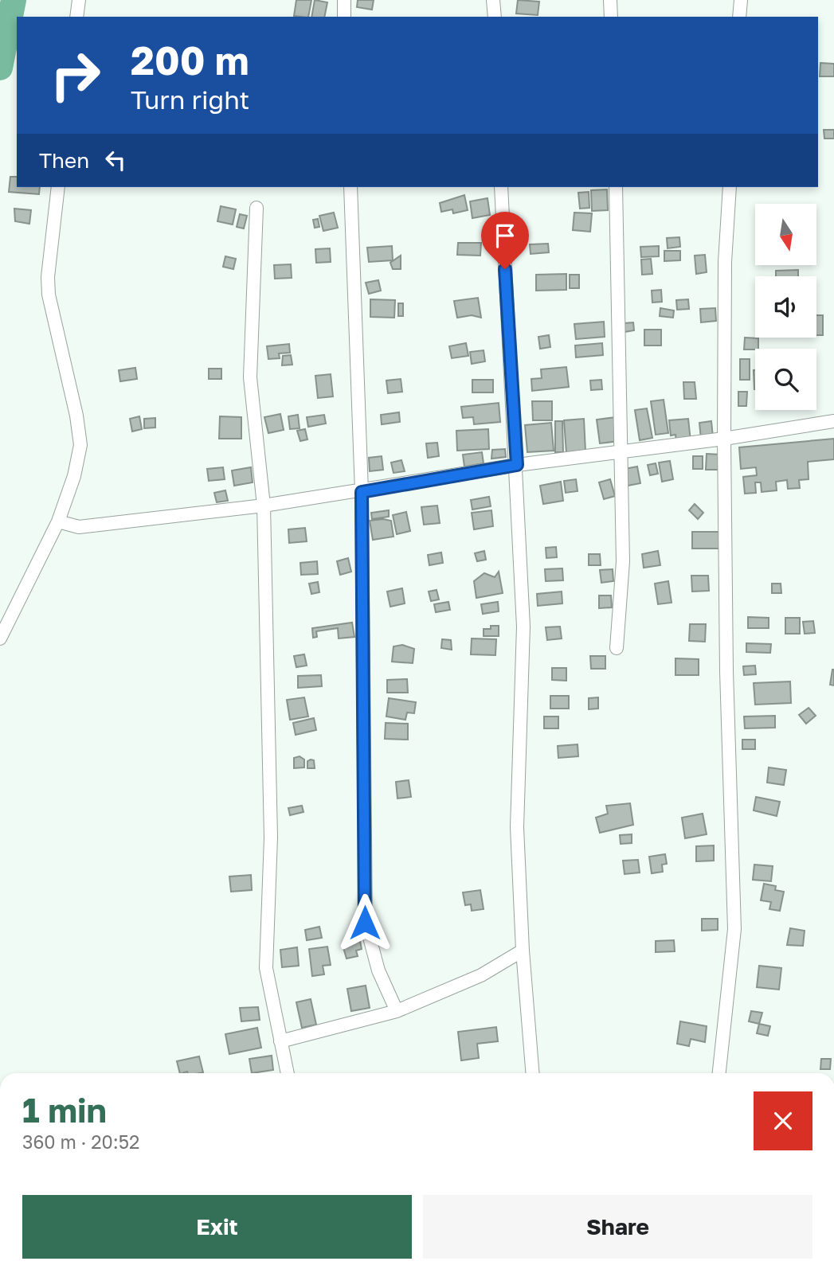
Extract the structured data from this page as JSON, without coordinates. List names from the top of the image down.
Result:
{
  "north": "bottom",
  "page": {
    "turn": ["200 m", "Turn right"],
    "then": "Then",
    "heading": ["1 min", "360 m · 20:52"],
    "buttons": ["Exit", "Share"]
  }
}
